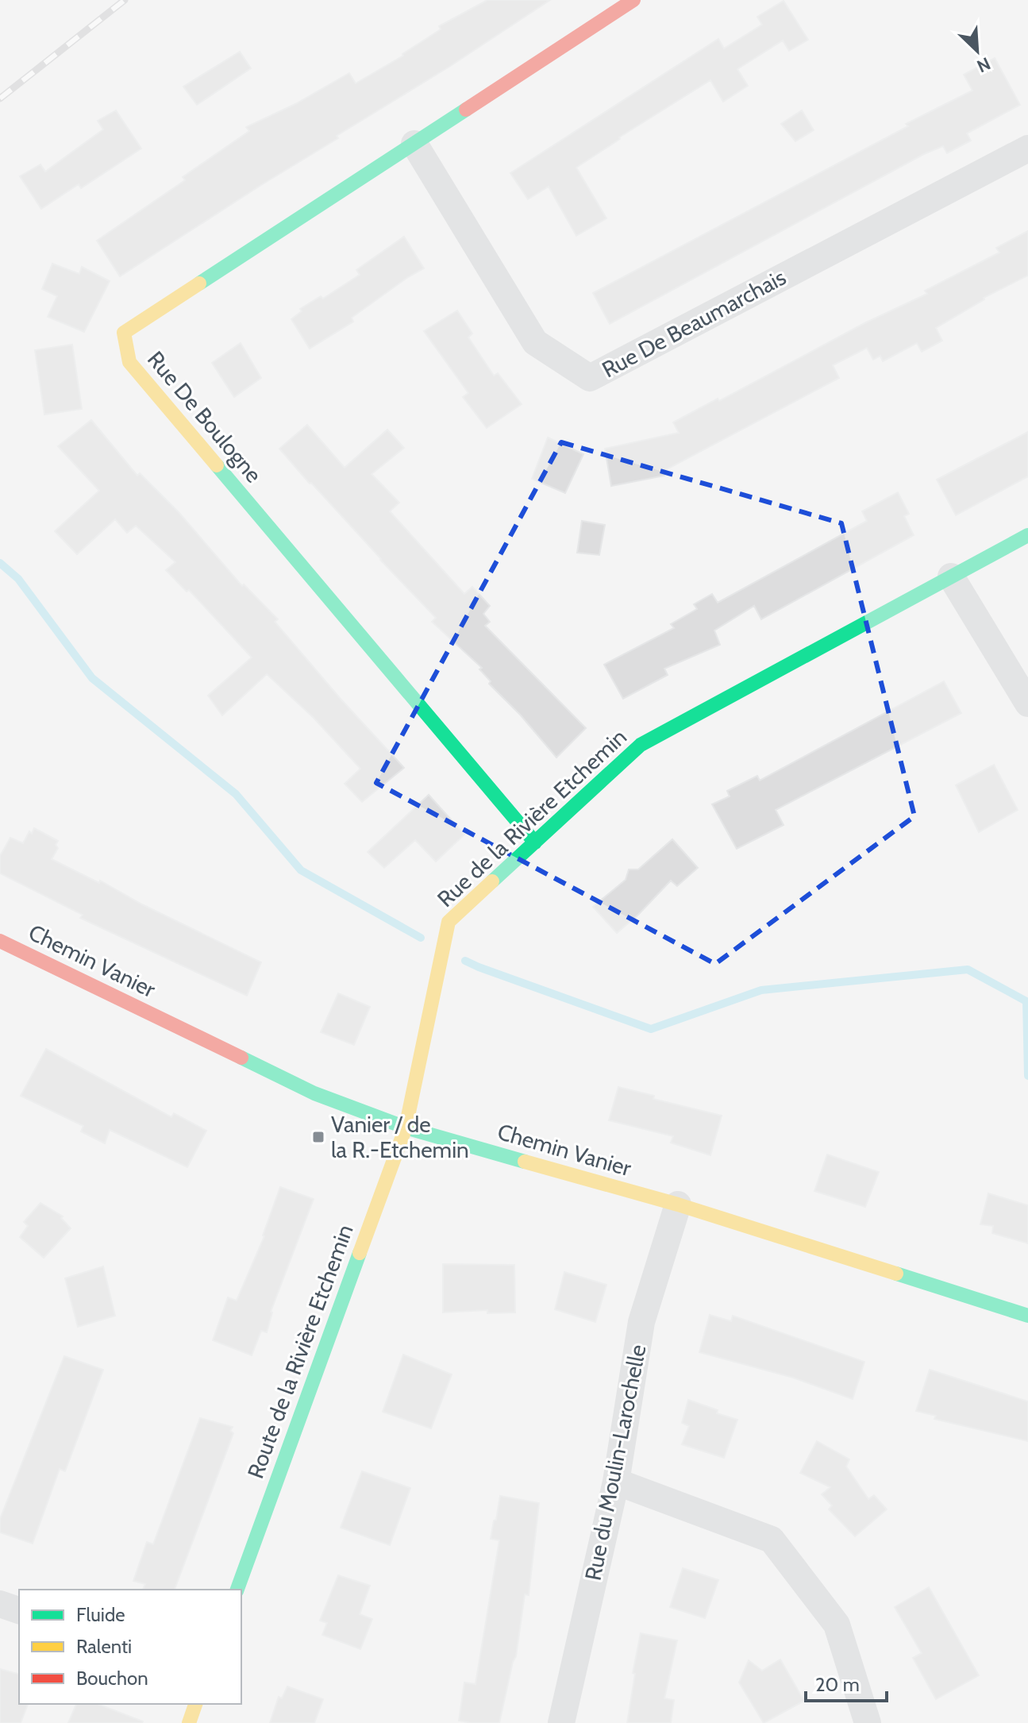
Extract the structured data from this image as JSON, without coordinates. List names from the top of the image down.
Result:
{
  "streets": {
    "street": [
      "Rue De Beaumarchais",
      "Rue De Boulogne",
      "Rue de la Rivière Etchemin",
      "Chemin Vanier",
      "Route de la Rivière Etchemin",
      "Rue du Moulin-Larochelle"
    ]
  },
  "crossings": [
    ["Rue De Beaumarchais", "Rue De Boulogne"],
    ["Rue De Boulogne", "Rue de la Rivière Etchemin"],
    ["Rue de la Rivière Etchemin", "Chemin Vanier"],
    ["Rue de la Rivière Etchemin", "Route de la Rivière Etchemin"],
    ["Chemin Vanier", "Route de la Rivière Etchemin"],
    ["Chemin Vanier", "Rue du Moulin-Larochelle"]
  ],
  "places": {
    "transit": ["Vanier / de la R.-Etchemin"]
  },
  "legend": ["Fluide", "Ralenti", "Bouchon"],
  "scale_bar": "20 m",
  "north": "bottom right"
}
